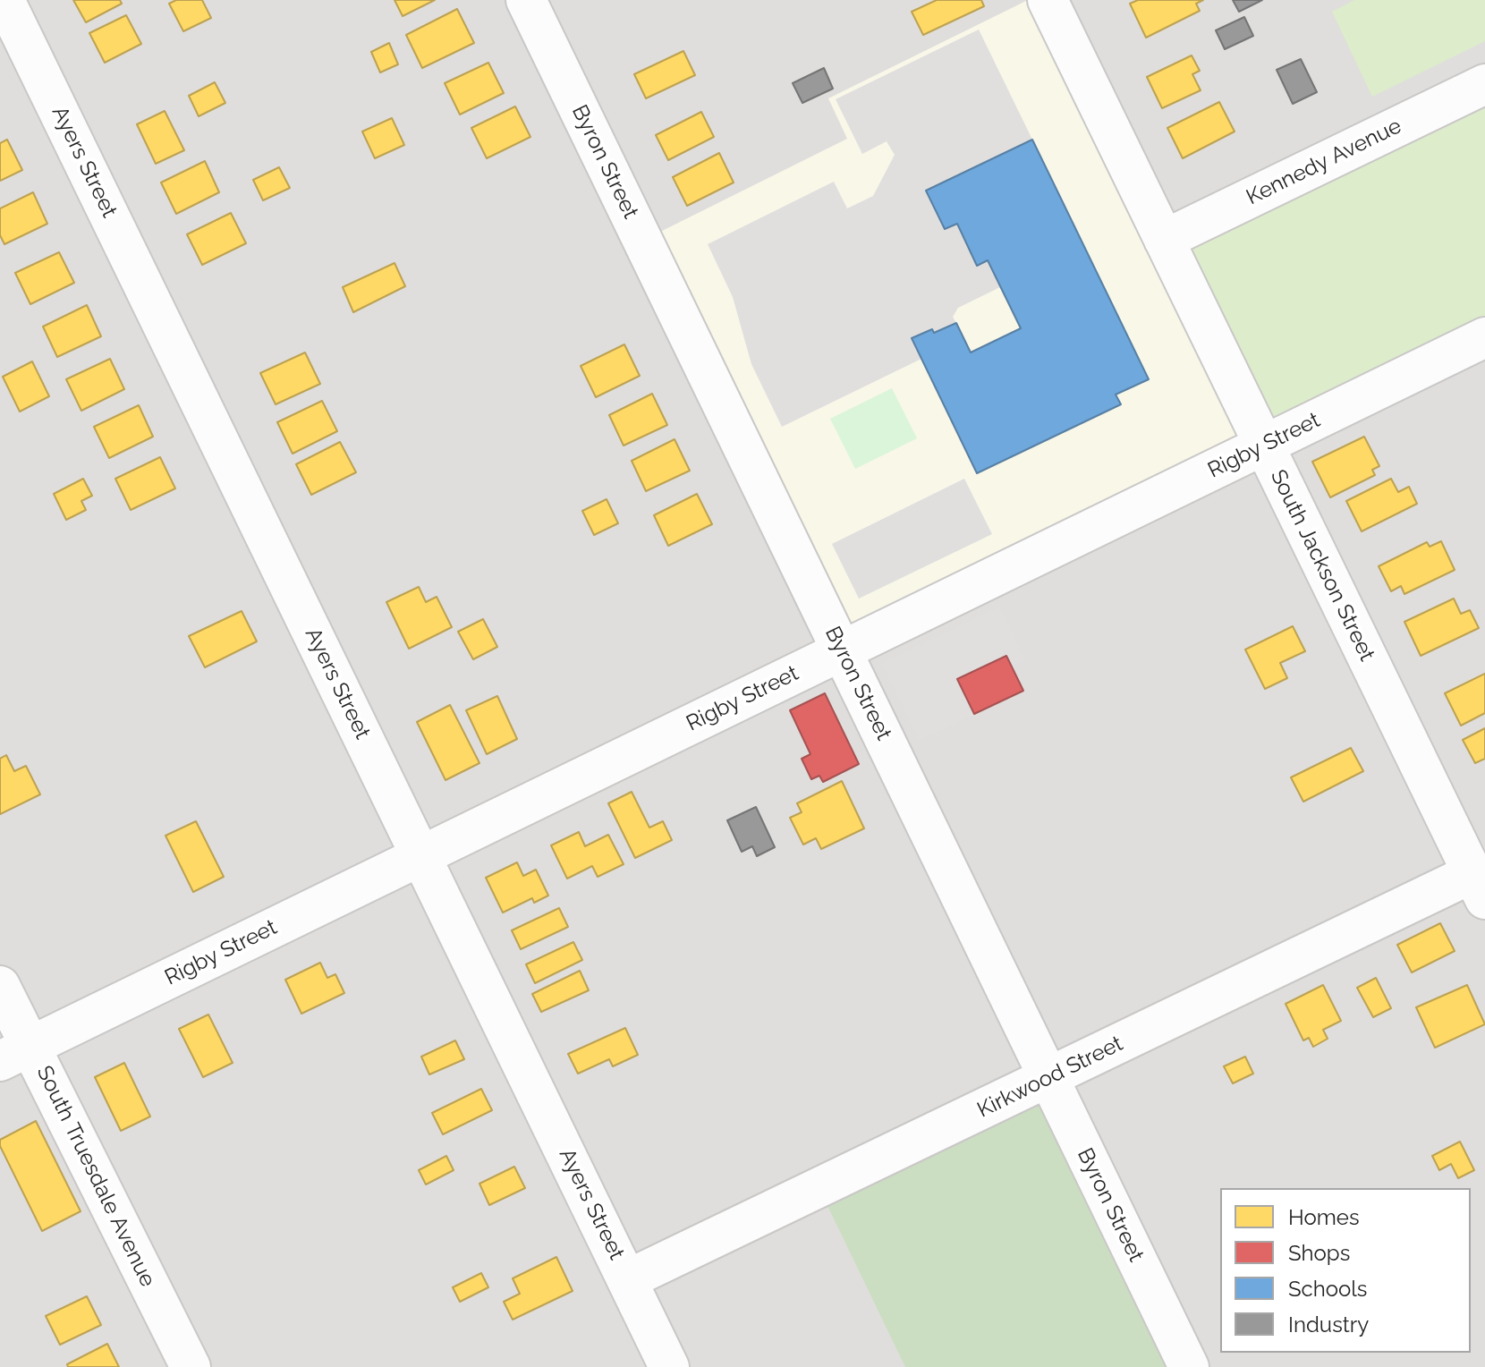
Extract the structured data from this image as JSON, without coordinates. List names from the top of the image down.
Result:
{
  "streets": {
    "street": [
      "Ayers Street",
      "Byron Street",
      "Kennedy Avenue",
      "Rigby Street",
      "South Jackson Street",
      "Kirkwood Street",
      "South Truesdale Avenue"
    ]
  },
  "crossings": [
    ["Ayers Street", "Rigby Street"],
    ["Ayers Street", "Kirkwood Street"],
    ["Byron Street", "Rigby Street"],
    ["Byron Street", "Kirkwood Street"],
    ["Kennedy Avenue", "South Jackson Street"],
    ["Rigby Street", "South Jackson Street"],
    ["Rigby Street", "South Truesdale Avenue"],
    ["South Jackson Street", "Kirkwood Street"]
  ],
  "legend": [
    "Homes",
    "Shops",
    "Schools",
    "Industry"
  ]
}
